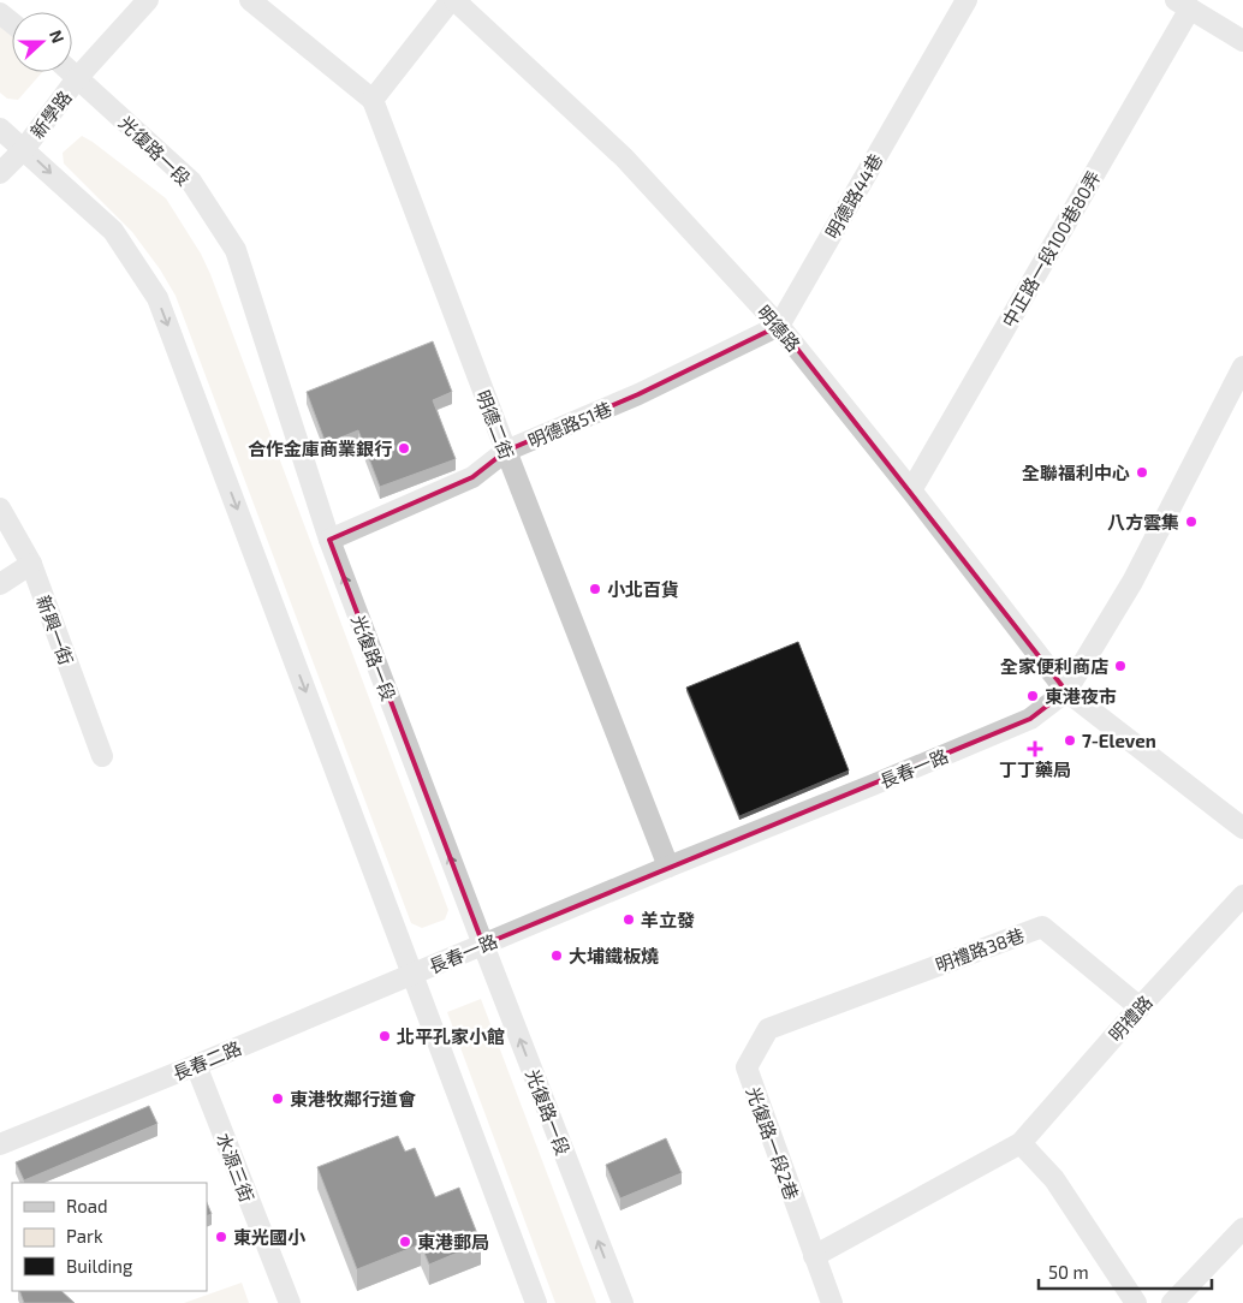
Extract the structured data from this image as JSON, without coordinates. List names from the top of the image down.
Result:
{
  "streets": {
    "street": [
      "新學路",
      "光復路一段",
      "明德路44巷",
      "中正路一段100巷80弄",
      "明德路",
      "明德二街",
      "明德路51巷",
      "新興一街",
      "長春一路",
      "明禮路38巷",
      "明禮路",
      "長春二路",
      "光復路一段2巷",
      "水源三街"
    ]
  },
  "crossings": [
    ["新學路", "光復路一段"],
    ["光復路一段", "明德路51巷"],
    ["光復路一段", "長春一路"],
    ["明德路44巷", "明德路"],
    ["明德路44巷", "明德路51巷"],
    ["中正路一段100巷80弄", "明德路"],
    ["明德路", "明德路51巷"],
    ["明德路", "長春一路"],
    ["明德二街", "明德路51巷"],
    ["明德二街", "長春一路"],
    ["長春一路", "長春二路"],
    ["明禮路38巷", "明禮路"],
    ["明禮路38巷", "光復路一段2巷"],
    ["明禮路", "光復路一段2巷"],
    ["長春二路", "水源三街"]
  ],
  "places": {
    "other": [
      "合作金庫商業銀行",
      "全聯福利中心",
      "八方雲集",
      "小北百貨",
      "全家便利商店",
      "東港夜市",
      "7-Eleven",
      "羊立發",
      "大埔鐵板燒",
      "北平孔家小館",
      "東港牧鄰行道會",
      "東光國小",
      "東港郵局"
    ],
    "health": ["丁丁藥局"]
  },
  "legend": ["Road", "Park", "Building"],
  "scale_bar": "50 m",
  "north": "right"
}
